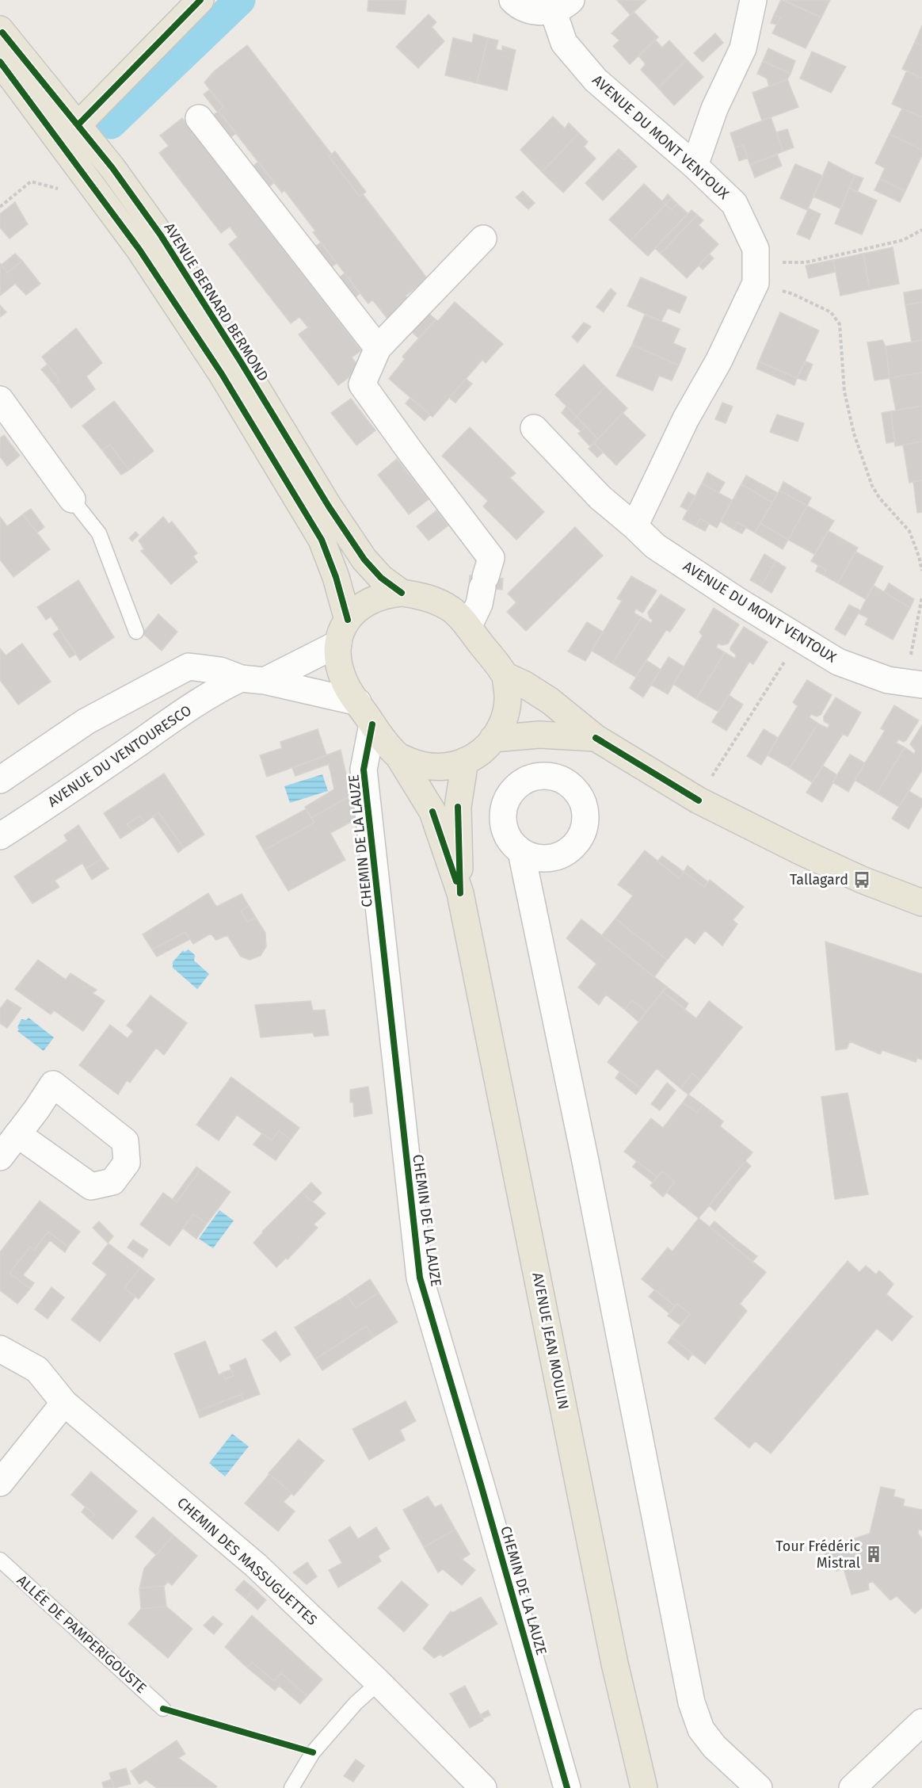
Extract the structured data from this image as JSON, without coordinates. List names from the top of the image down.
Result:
{
  "streets": {
    "main road": ["AVENUE BERNARD BERMOND", "AVENUE JEAN MOULIN"],
    "street": [
      "AVENUE DU MONT VENTOUX",
      "AVENUE DU VENTOURESCO",
      "CHEMIN DE LA LAUZE",
      "CHEMIN DES MASSUGUETTES"
    ],
    "lane": ["ALLÉE DE PAMPERIGOUSTE"]
  },
  "crossings": [
    ["AVENUE BERNARD BERMOND", "AVENUE DU VENTOURESCO"],
    ["AVENUE BERNARD BERMOND", "CHEMIN DE LA LAUZE"],
    ["AVENUE BERNARD BERMOND", "AVENUE JEAN MOULIN"],
    ["AVENUE DU VENTOURESCO", "CHEMIN DE LA LAUZE"],
    ["AVENUE DU VENTOURESCO", "AVENUE JEAN MOULIN"],
    ["CHEMIN DE LA LAUZE", "AVENUE JEAN MOULIN"]
  ],
  "places": {
    "bus stop": ["Tallagard"],
    "building": ["Tour Frédéric Mistral"]
  }
}
